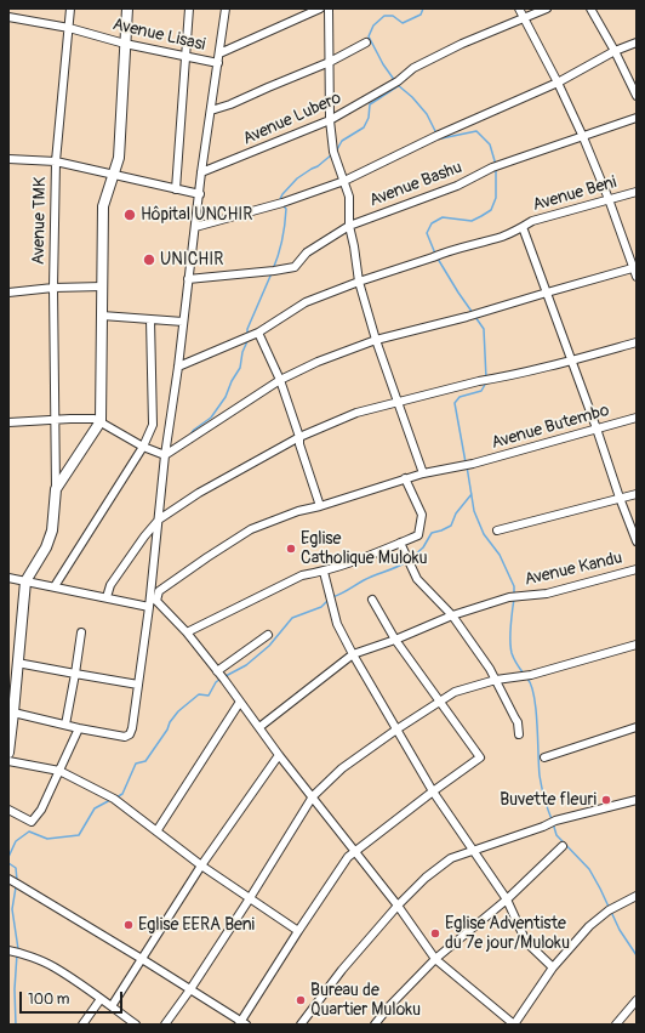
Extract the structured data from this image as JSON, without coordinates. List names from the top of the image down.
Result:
{
  "streets": {
    "street": [
      "Avenue Lisasi",
      "Avenue Lubero",
      "Avenue Bashu",
      "Avenue Beni",
      "Avenue TMK",
      "Avenue Butembo",
      "Avenue Kandu"
    ]
  },
  "crossings": [
    ["Avenue Lisasi", "Avenue TMK"]
  ],
  "places": [
    "Hôpital UNCHIR",
    "UNICHIR",
    "Eglise Catholique Muloku",
    "Buvette fleuri",
    "Eglise EERA Beni",
    "Eglise Adventiste du 7e jour/Muloku",
    "Bureau de Quartier Muloku"
  ],
  "scale_bar": "100 m"
}
